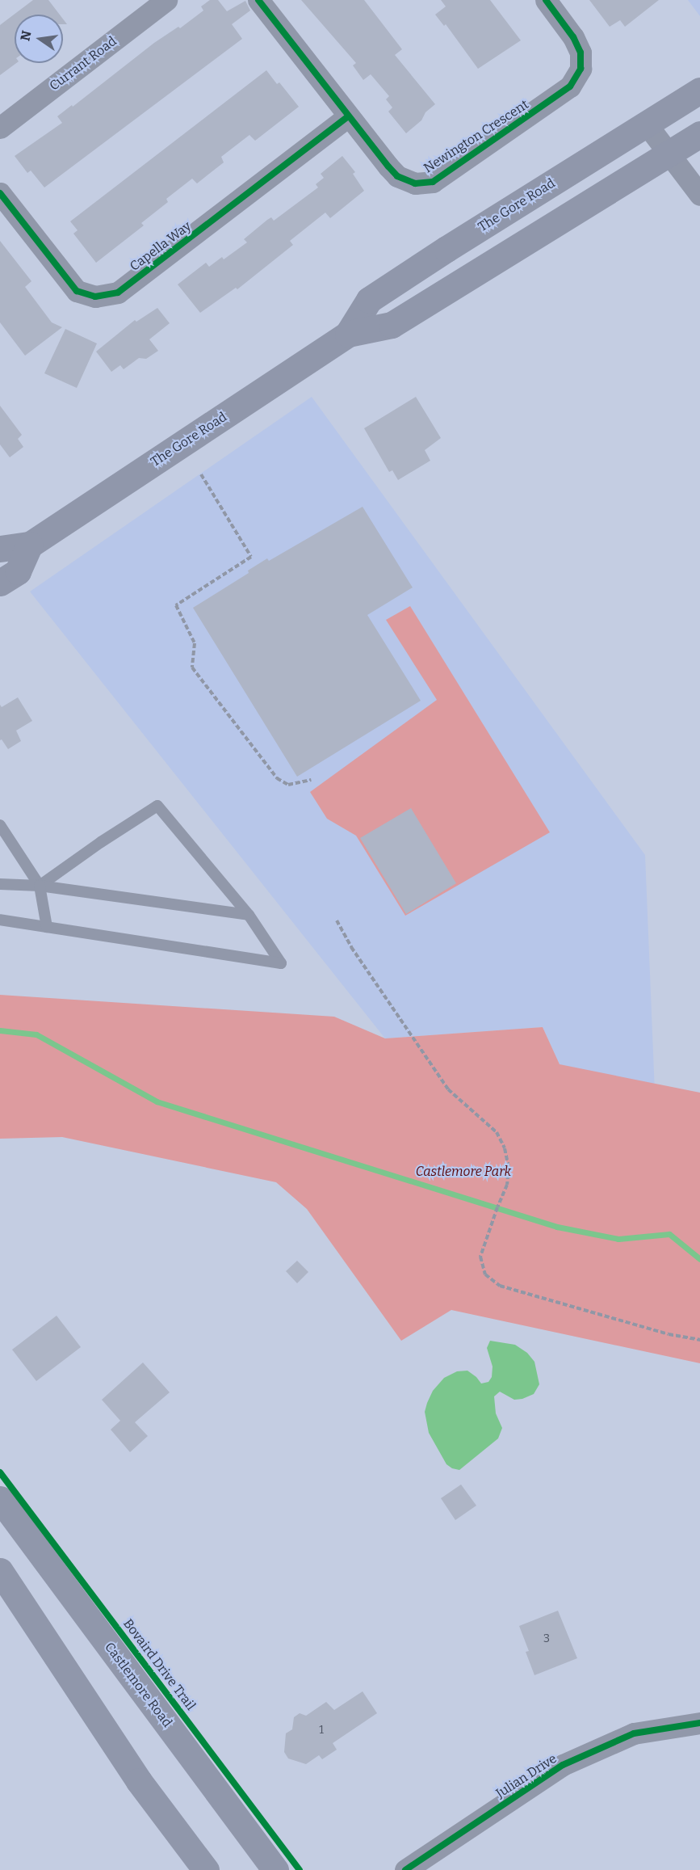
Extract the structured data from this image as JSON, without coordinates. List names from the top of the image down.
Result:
{
  "streets": {
    "main road": ["The Gore Road", "Castlemore Road"],
    "street": [
      "Currant Road",
      "Newington Crescent",
      "Capella Way",
      "Julian Drive"
    ],
    "cycle path": ["Bovaird Drive Trail"]
  },
  "crossings": [
    ["Newington Crescent", "Capella Way"]
  ],
  "parks": ["Castlemore Park"],
  "house_numbers": ["3", "1"],
  "north": "left"
}
